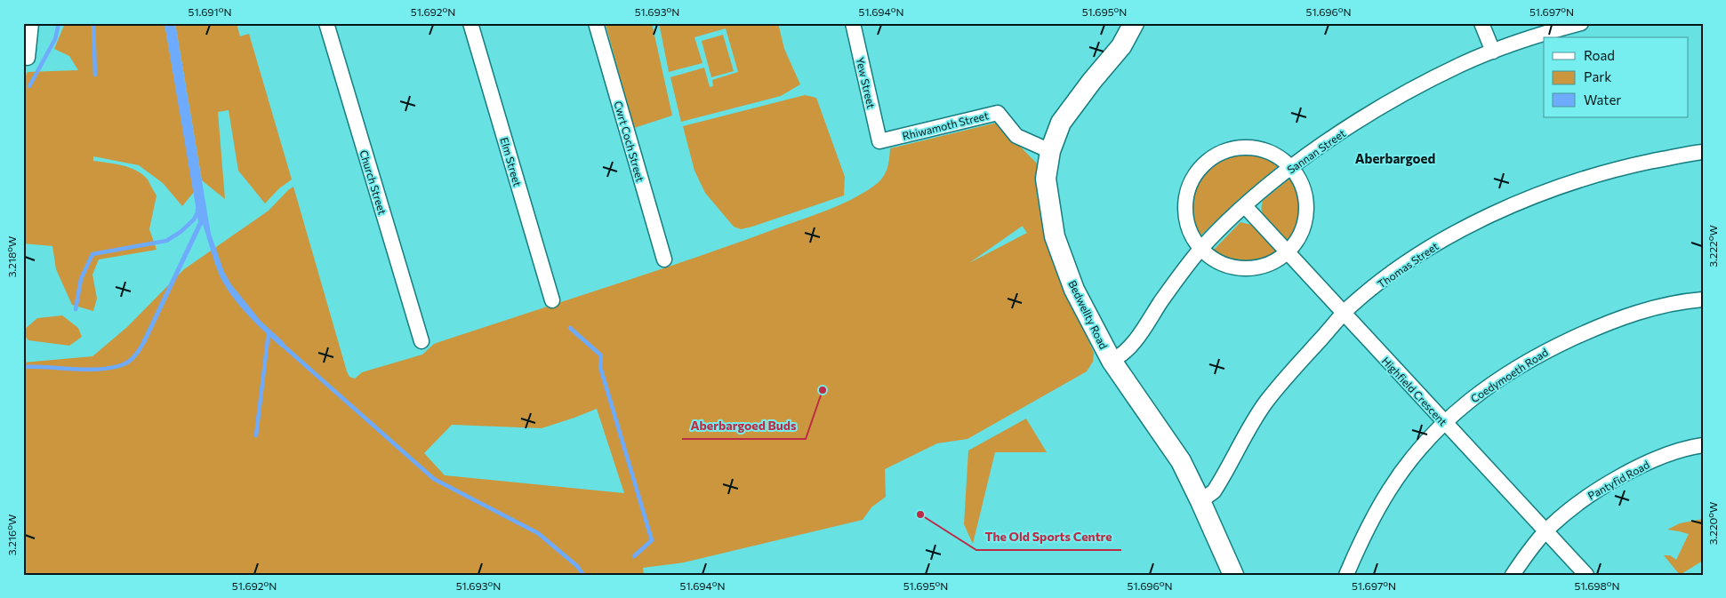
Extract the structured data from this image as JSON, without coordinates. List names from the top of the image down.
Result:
{
  "streets": {
    "main road": ["Bedwellty Road"],
    "street": [
      "Yew Street",
      "Rhiwamoth Street",
      "Cwrt Coch Street",
      "Sannan Street",
      "Elm Street",
      "Church Street",
      "Thomas Street",
      "Coedymoeth Road",
      "Highfield Crescent",
      "Pantyfid Road"
    ]
  },
  "crossings": [
    ["Yew Street", "Rhiwamoth Street"],
    ["Rhiwamoth Street", "Bedwellty Road"],
    ["Sannan Street", "Bedwellty Road"],
    ["Sannan Street", "Highfield Crescent"],
    ["Thomas Street", "Bedwellty Road"],
    ["Thomas Street", "Highfield Crescent"],
    ["Coedymoeth Road", "Highfield Crescent"],
    ["Highfield Crescent", "Pantyfid Road"]
  ],
  "districts": ["Aberbargoed"],
  "places": ["Aberbargoed Buds", "The Old Sports Centre"],
  "legend": ["Road", "Park", "Water"],
  "coordinates": [
    "51.691°N",
    "51.692°N",
    "51.693°N",
    "51.694°N",
    "51.695°N",
    "51.696°N",
    "51.697°N",
    "3.222°W",
    "3.218°W",
    "3.220°W",
    "3.216°W",
    "51.698°N"
  ]
}
